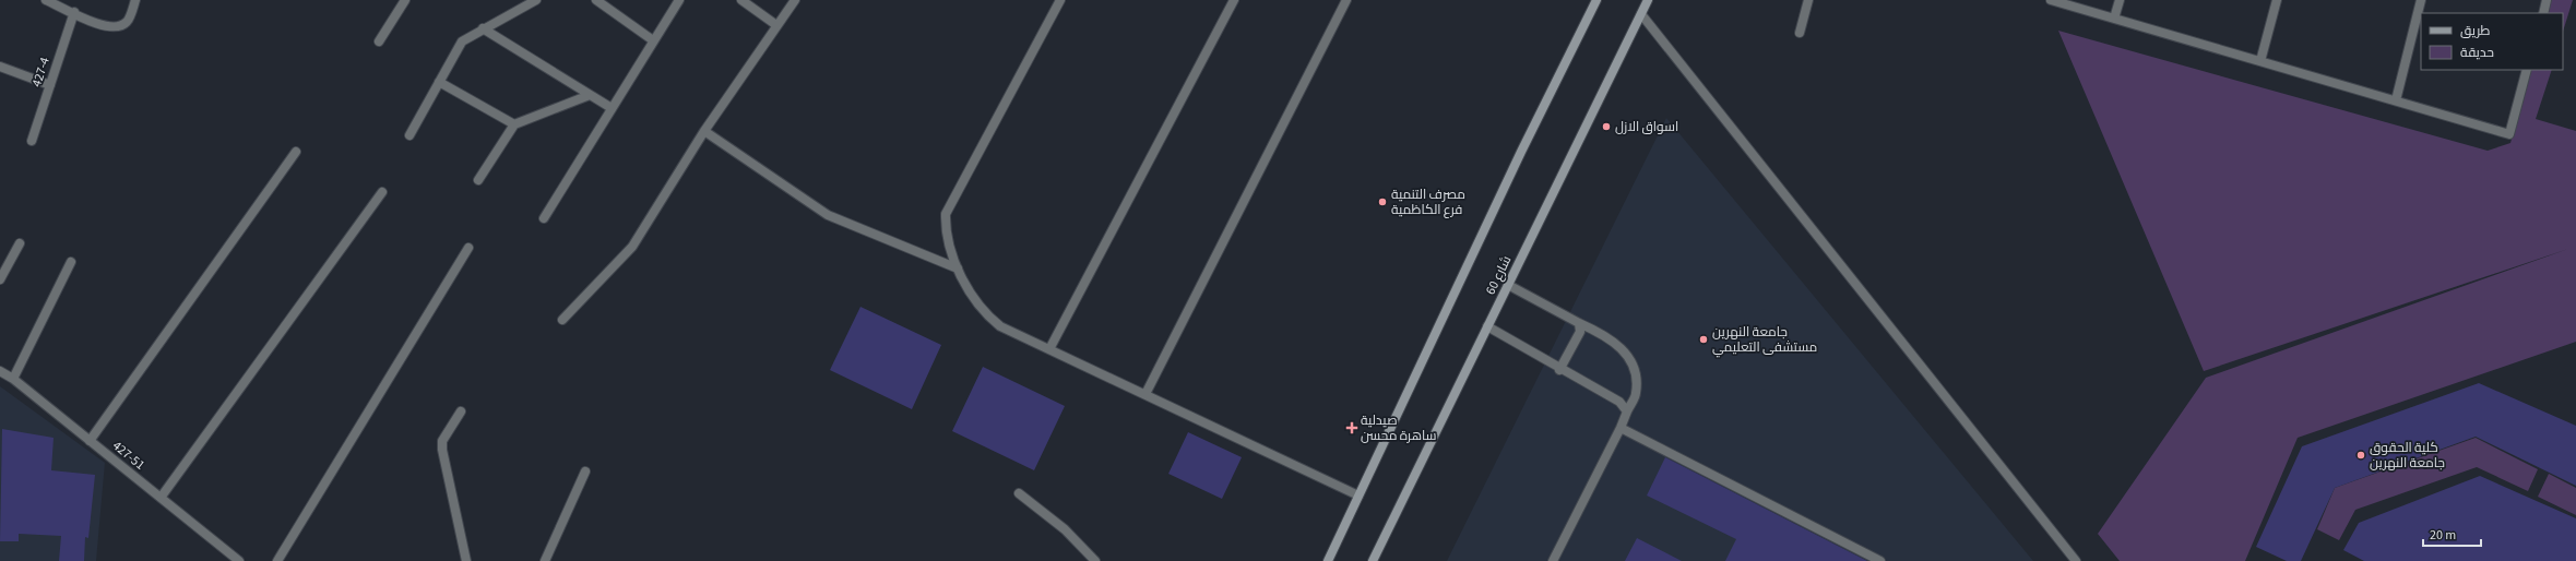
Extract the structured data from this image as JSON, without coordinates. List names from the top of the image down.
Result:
{
  "streets": {
    "street": ["427-4", "شارع 60", "427-51"]
  },
  "places": {
    "other": [
      "اسواق الازل",
      "مصرف التنمية فرع الكاظمية",
      "جامعة النهرين مستشفى التعليمي",
      "كلية الحقوق جامعة النهرين"
    ],
    "health": ["صيدلية ساهرة محسن"]
  },
  "legend": ["طريق", "حديقة"],
  "scale_bar": "20 m"
}
